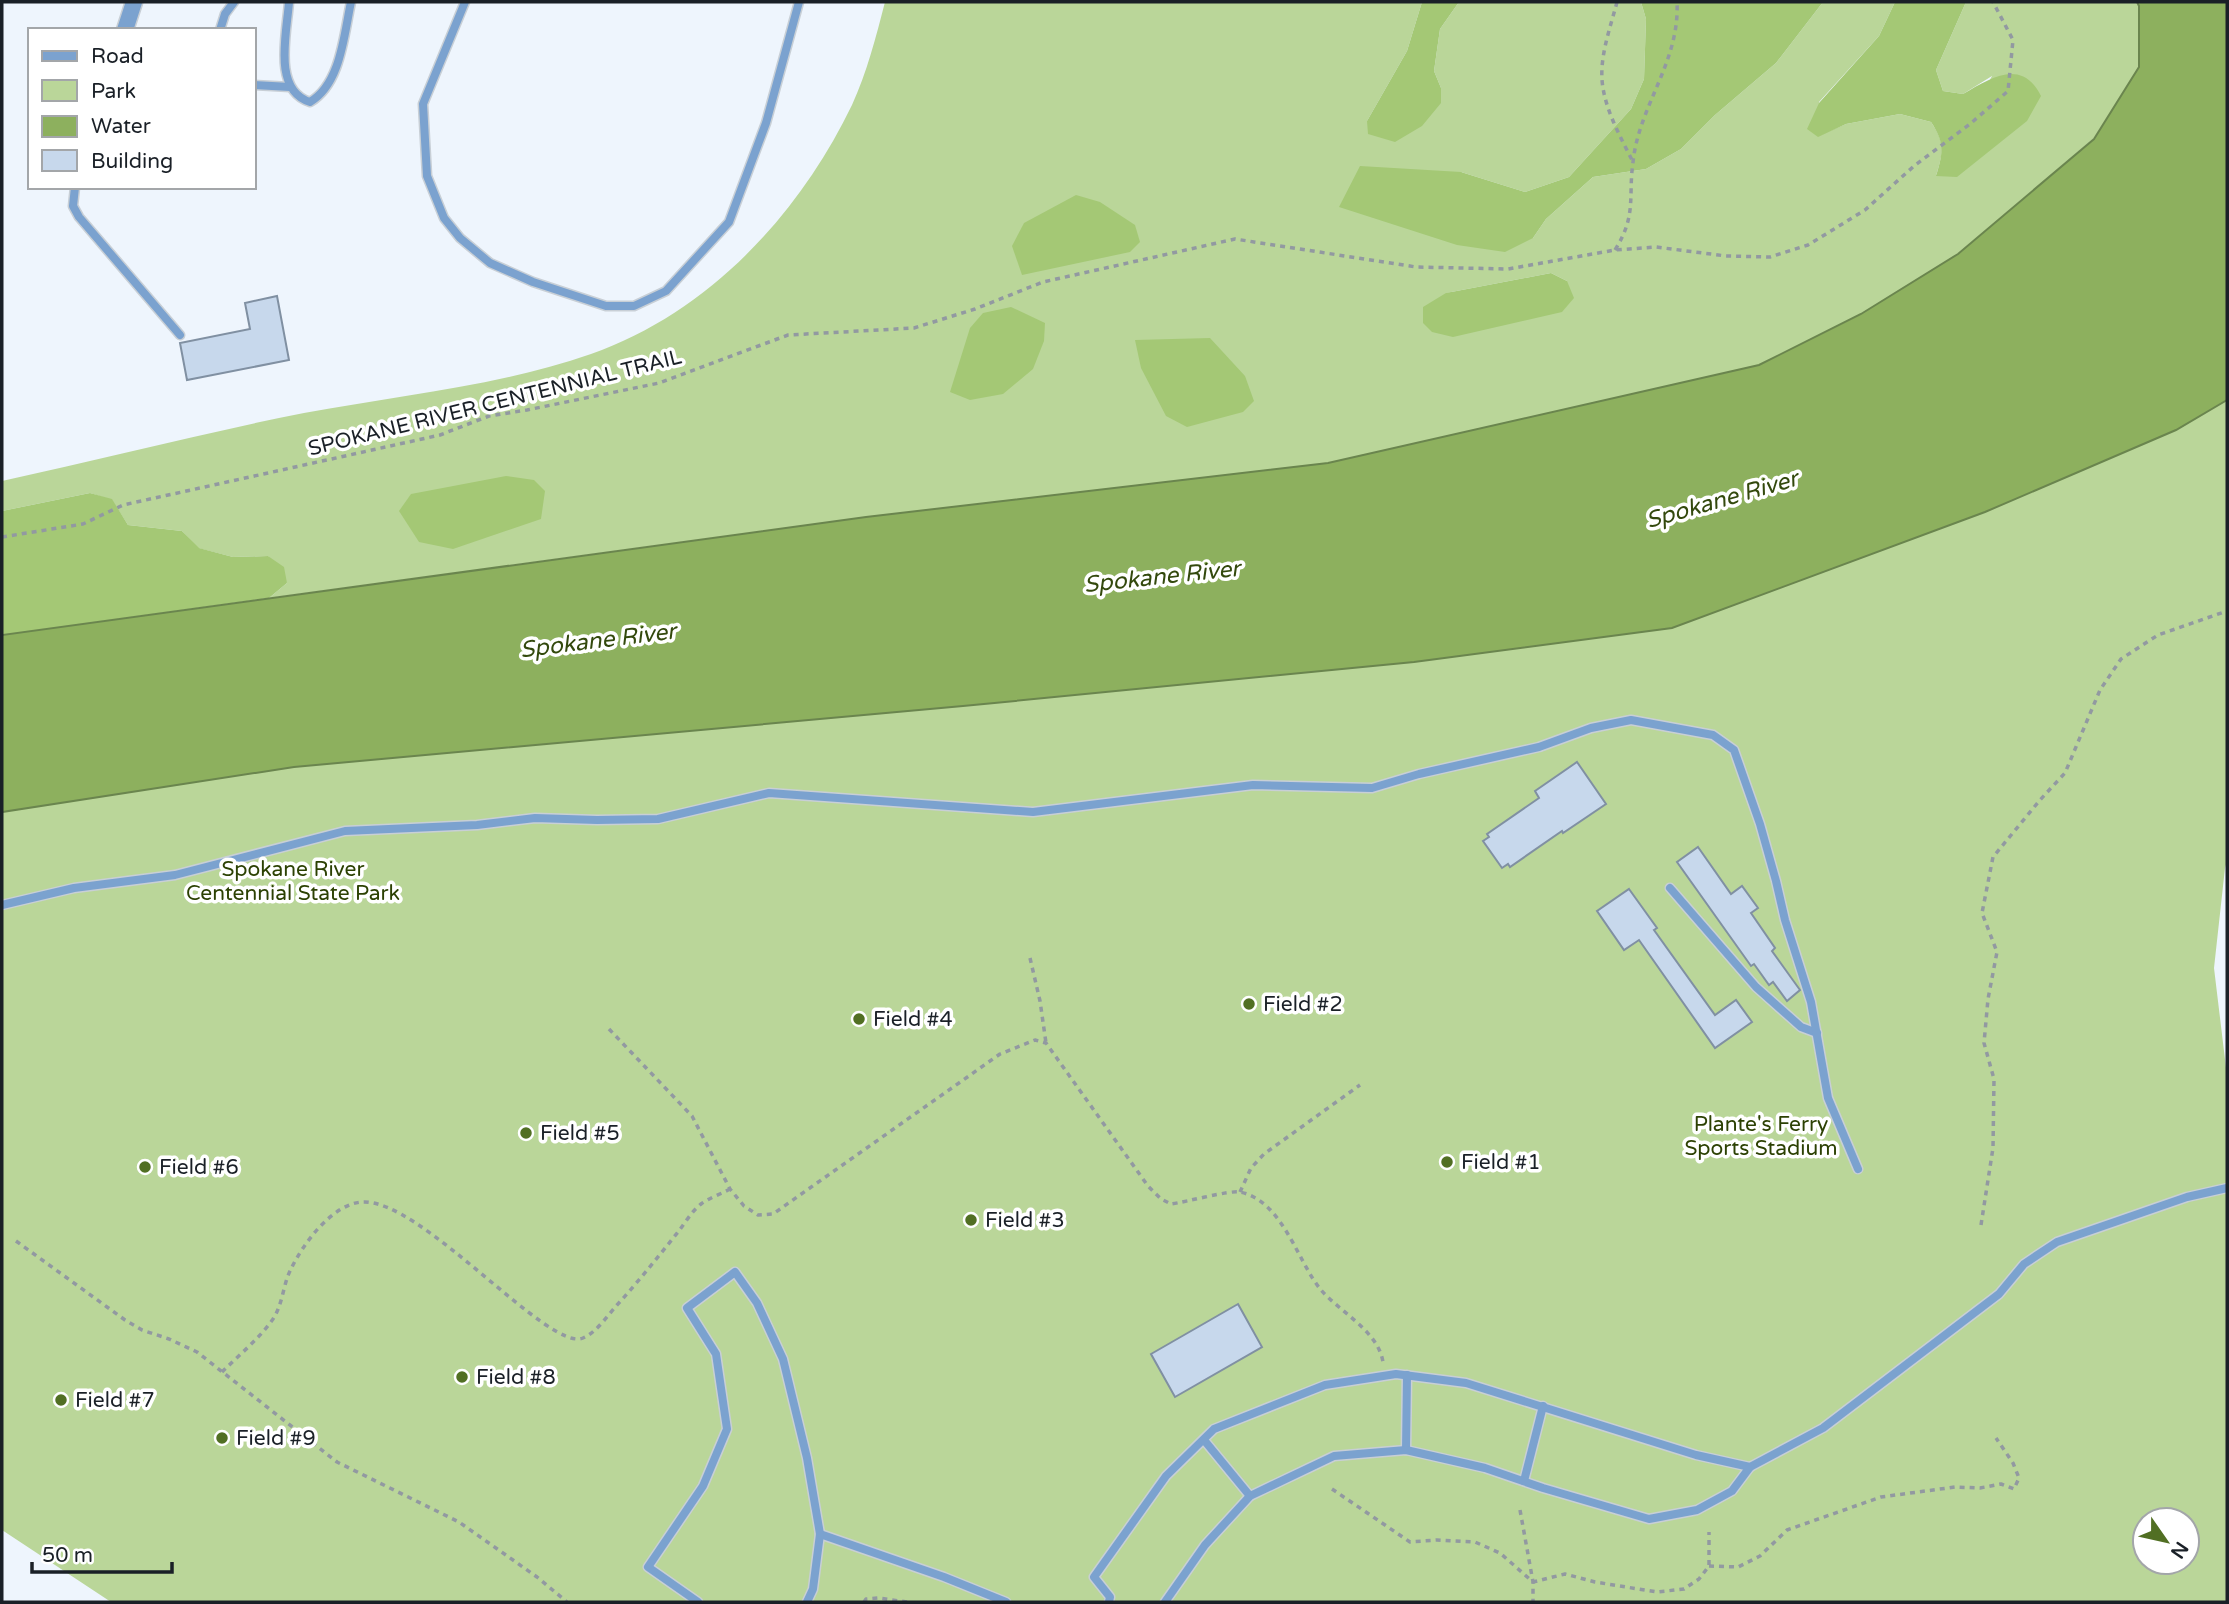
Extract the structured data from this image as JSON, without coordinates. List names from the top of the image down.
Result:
{
  "streets": {
    "path": ["SPOKANE RIVER CENTENNIAL TRAIL"]
  },
  "water": ["Spokane River"],
  "parks": ["Spokane River Centennial State Park", "Plante's Ferry Sports Stadium"],
  "places": [
    "Field #2",
    "Field #4",
    "Field #5",
    "Field #1",
    "Field #6",
    "Field #3",
    "Field #8",
    "Field #7",
    "Field #9"
  ],
  "legend": [
    "Road",
    "Park",
    "Water",
    "Building"
  ],
  "scale_bar": "50 m",
  "north": "bottom right"
}
